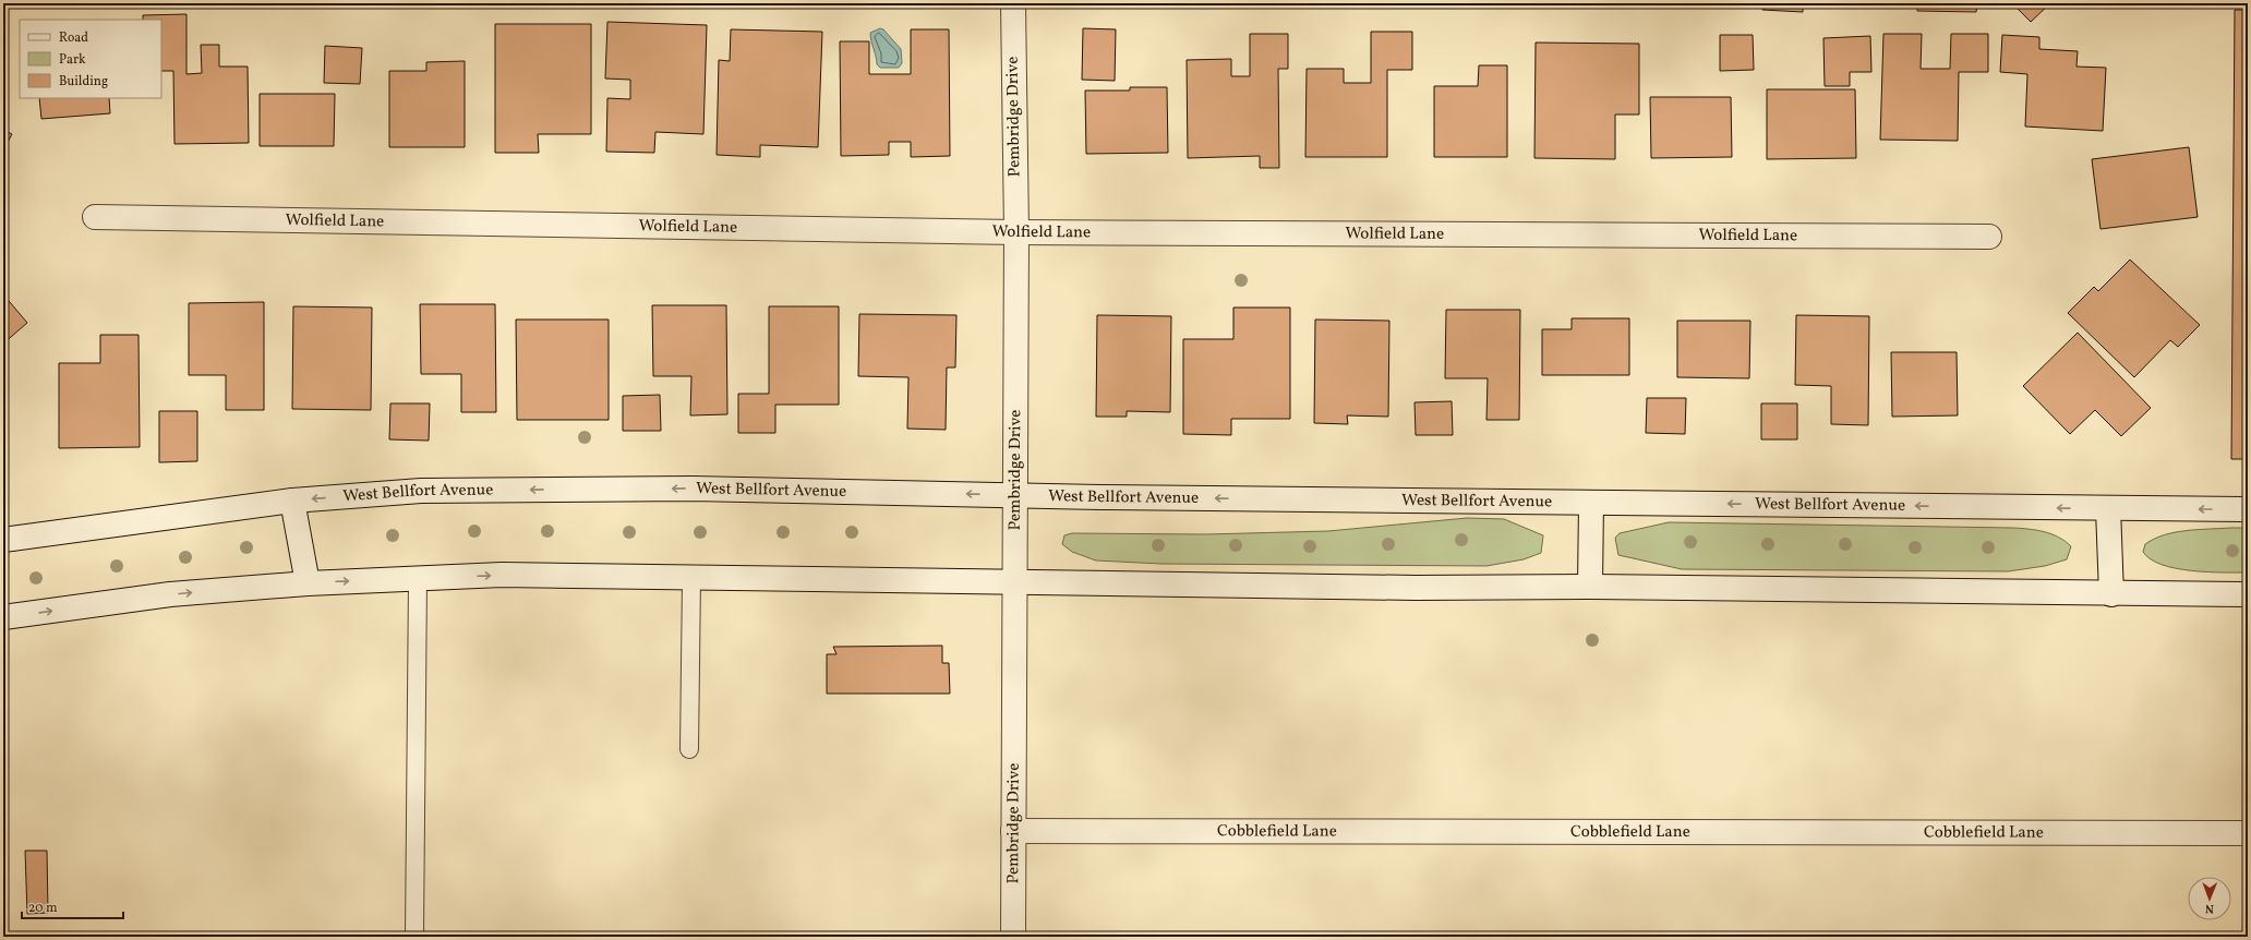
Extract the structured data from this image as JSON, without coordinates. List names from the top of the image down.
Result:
{
  "streets": {
    "main road": [
      "Pembridge Drive",
      "Wolfield Lane",
      "West Bellfort Avenue",
      "Cobblefield Lane"
    ]
  },
  "crossings": [
    ["Pembridge Drive", "Wolfield Lane"],
    ["Pembridge Drive", "West Bellfort Avenue"],
    ["Pembridge Drive", "Cobblefield Lane"]
  ],
  "legend": ["Road", "Park", "Building"],
  "scale_bar": "20 m",
  "north": "bottom"
}
